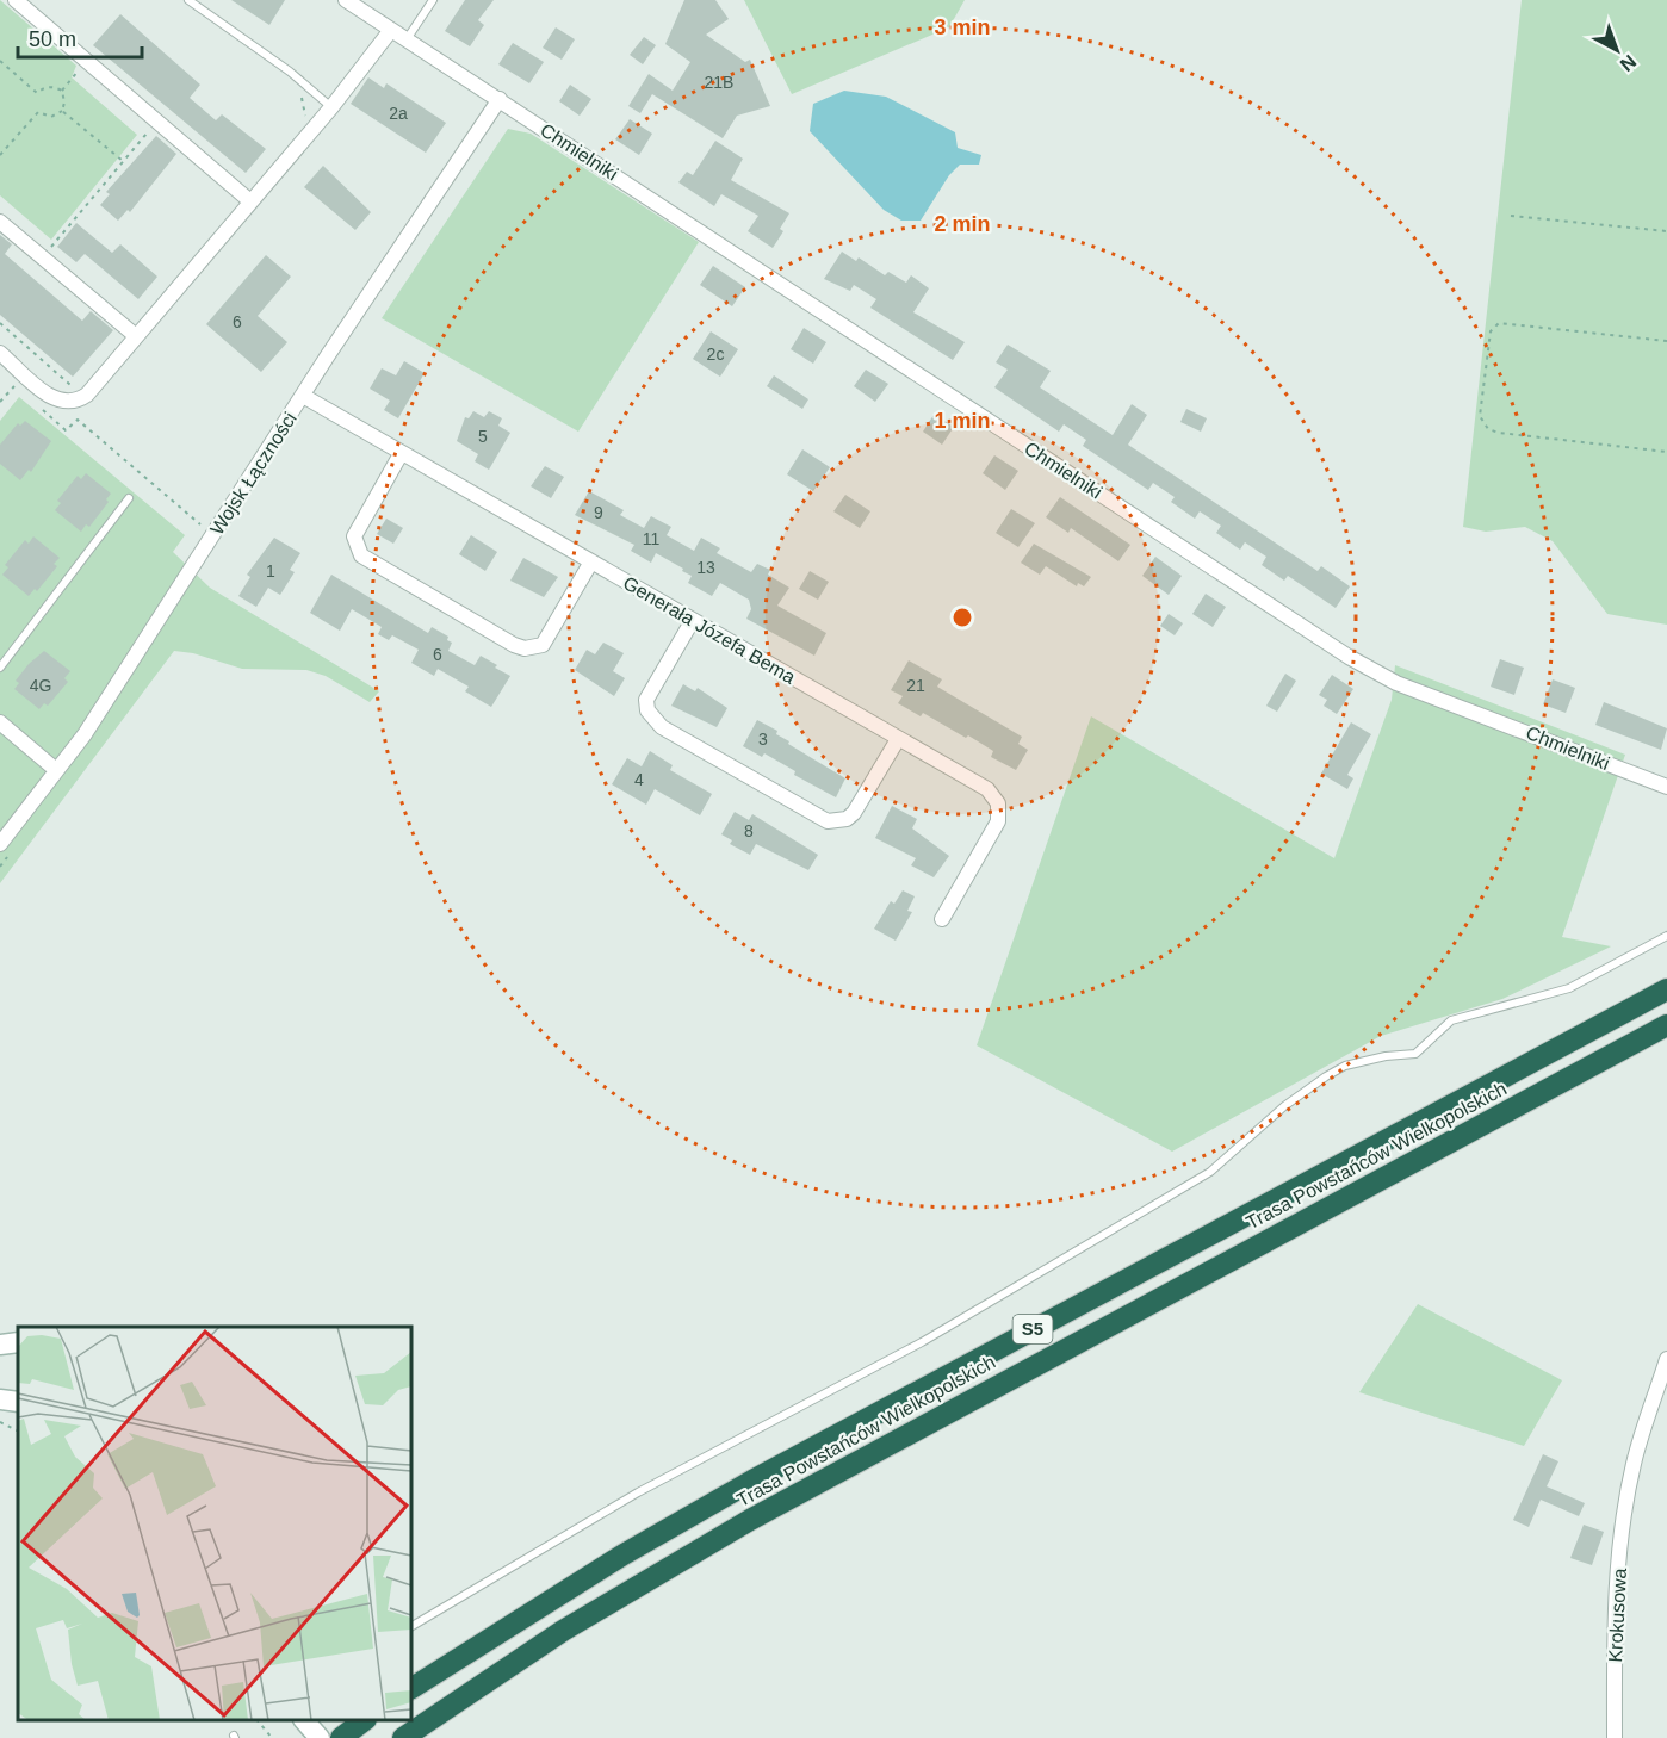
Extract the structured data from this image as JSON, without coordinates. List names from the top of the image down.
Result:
{
  "streets": {
    "highway": ["Trasa Powstańców Wielkopolskich", "S5"],
    "street": [
      "Chmielniki",
      "Wojsk Łączności",
      "Generała Józefa Bema",
      "Krokusowa"
    ]
  },
  "crossings": [
    ["Chmielniki", "Wojsk Łączności"],
    ["Wojsk Łączności", "Generała Józefa Bema"]
  ],
  "house_numbers": [
    "21B",
    "2a",
    "6",
    "2c",
    "5",
    "9",
    "11",
    "13",
    "1",
    "6",
    "4G",
    "21",
    "3",
    "4",
    "8"
  ],
  "scale_bar": "50 m",
  "north": "bottom right",
  "rings": ["3 min", "2 min", "1 min"]
}
